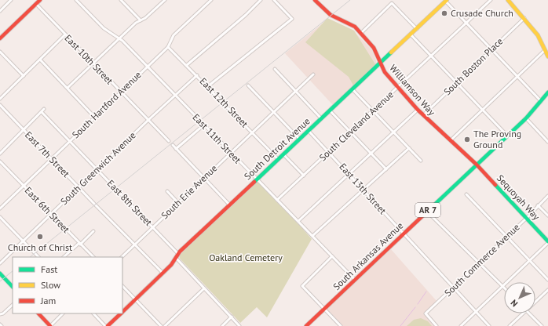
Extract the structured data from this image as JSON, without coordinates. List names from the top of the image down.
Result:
{
  "streets": {
    "main road": [
      "Williamson Way",
      "South Detroit Avenue",
      "Sequoyah Way",
      "AR 7",
      "South Arkansas Avenue"
    ],
    "street": [
      "East 10th Street",
      "South Boston Place",
      "East 12th Street",
      "South Hartford Avenue",
      "South Cleveland Avenue",
      "East 11th Street",
      "East 7th Street",
      "South Greenwich Avenue",
      "East 13th Street",
      "South Erie Avenue",
      "East 8th Street",
      "East 6th Street",
      "South Commerce Avenue"
    ]
  },
  "crossings": [
    ["East 10th Street", "South Hartford Avenue"],
    ["East 10th Street", "South Greenwich Avenue"],
    ["South Boston Place", "Williamson Way"],
    ["Williamson Way", "South Cleveland Avenue"],
    ["Williamson Way", "South Detroit Avenue"],
    ["Williamson Way", "Sequoyah Way"],
    ["Williamson Way", "South Arkansas Avenue"],
    ["East 12th Street", "South Hartford Avenue"],
    ["East 12th Street", "South Detroit Avenue"],
    ["East 12th Street", "South Greenwich Avenue"],
    ["East 12th Street", "South Erie Avenue"],
    ["South Hartford Avenue", "East 11th Street"],
    ["South Hartford Avenue", "East 7th Street"],
    ["South Hartford Avenue", "East 8th Street"],
    ["South Hartford Avenue", "East 6th Street"],
    ["South Cleveland Avenue", "East 11th Street"],
    ["South Cleveland Avenue", "East 13th Street"],
    ["East 11th Street", "South Detroit Avenue"],
    ["East 11th Street", "South Greenwich Avenue"],
    ["East 11th Street", "South Erie Avenue"],
    ["East 11th Street", "South Arkansas Avenue"],
    ["South Detroit Avenue", "East 7th Street"],
    ["South Detroit Avenue", "East 13th Street"],
    ["South Detroit Avenue", "East 8th Street"],
    ["East 7th Street", "South Greenwich Avenue"],
    ["East 7th Street", "South Erie Avenue"],
    ["South Greenwich Avenue", "East 8th Street"],
    ["South Greenwich Avenue", "East 6th Street"],
    ["East 13th Street", "South Arkansas Avenue"],
    ["East 13th Street", "South Commerce Avenue"],
    ["South Erie Avenue", "East 8th Street"],
    ["Sequoyah Way", "South Arkansas Avenue"],
    ["Sequoyah Way", "South Commerce Avenue"]
  ],
  "parks": ["Oakland Cemetery"],
  "places": ["Crusade Church", "The Proving Ground", "Church of Christ"],
  "legend": ["Fast", "Slow", "Jam"],
  "north": "bottom left"
}
